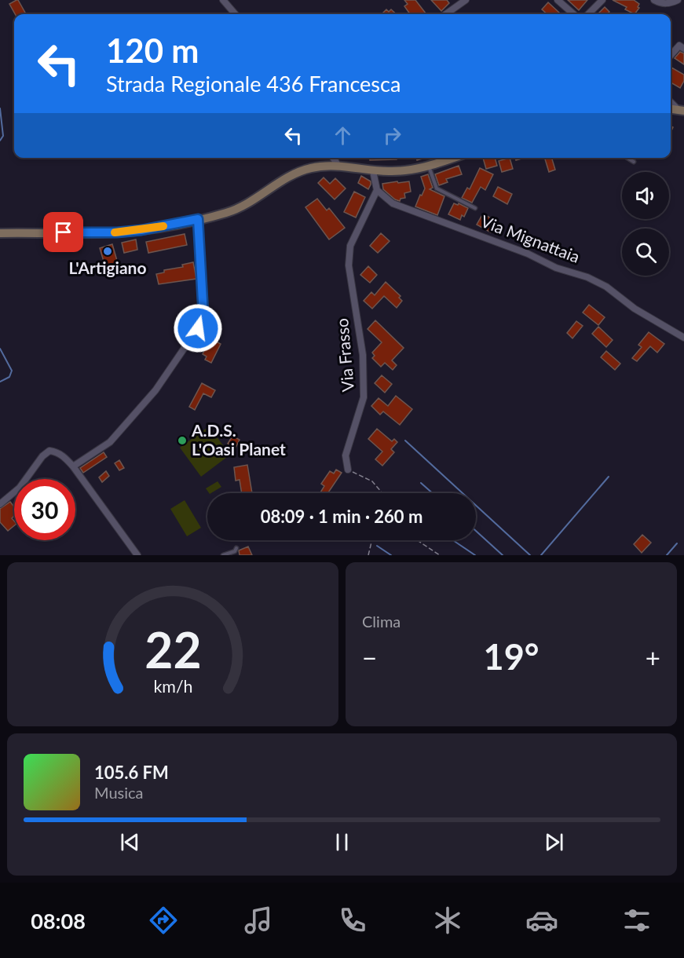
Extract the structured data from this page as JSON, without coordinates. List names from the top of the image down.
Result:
{
  "streets": {
    "street": ["Via Mignattaia", "Via Frasso"]
  },
  "crossings": [
    ["Via Mignattaia", "Via Frasso"]
  ],
  "places": ["L'Artigiano", "A.D.S. L'Oasi Planet"],
  "page": {
    "turn": ["120 m", "Strada Regionale 436 Francesca"],
    "limit": "30",
    "trip": "08:09 · 1 min · 260 m",
    "tile": "Clima",
    "heat": ["−", "19°", "+"],
    "song": ["105.6 FM", "Musica"],
    "tabs": "08:08",
    "gauge": ["22", "km/h"]
  }
}
